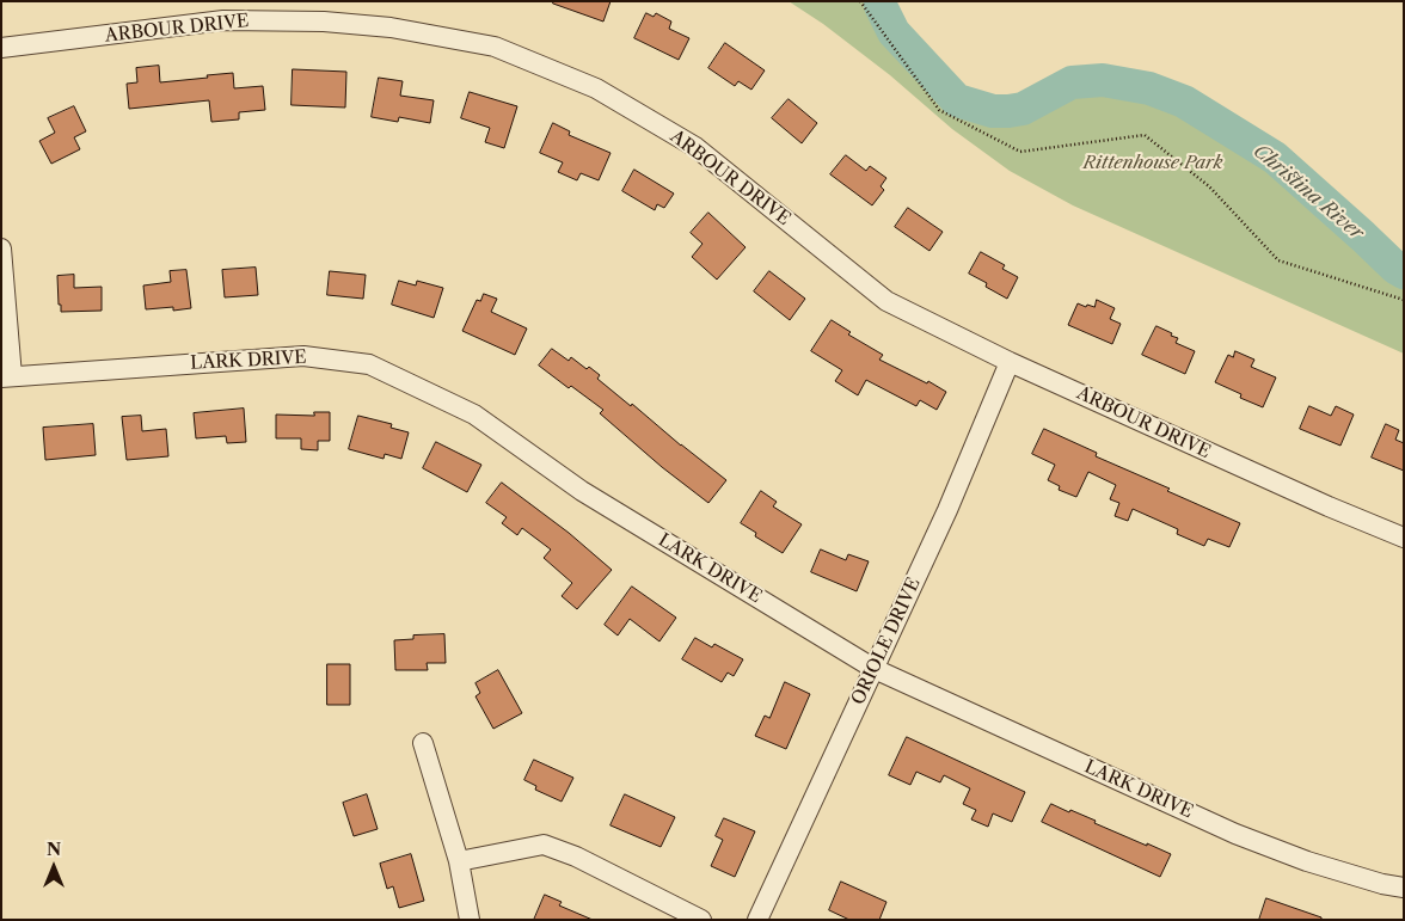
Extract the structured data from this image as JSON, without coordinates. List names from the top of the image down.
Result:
{
  "streets": {
    "street": ["ARBOUR DRIVE", "LARK DRIVE", "ORIOLE DRIVE"]
  },
  "crossings": [
    ["ARBOUR DRIVE", "ORIOLE DRIVE"],
    ["LARK DRIVE", "ORIOLE DRIVE"]
  ],
  "water": ["Christina River"],
  "parks": ["Rittenhouse Park"],
  "north": "top"
}
